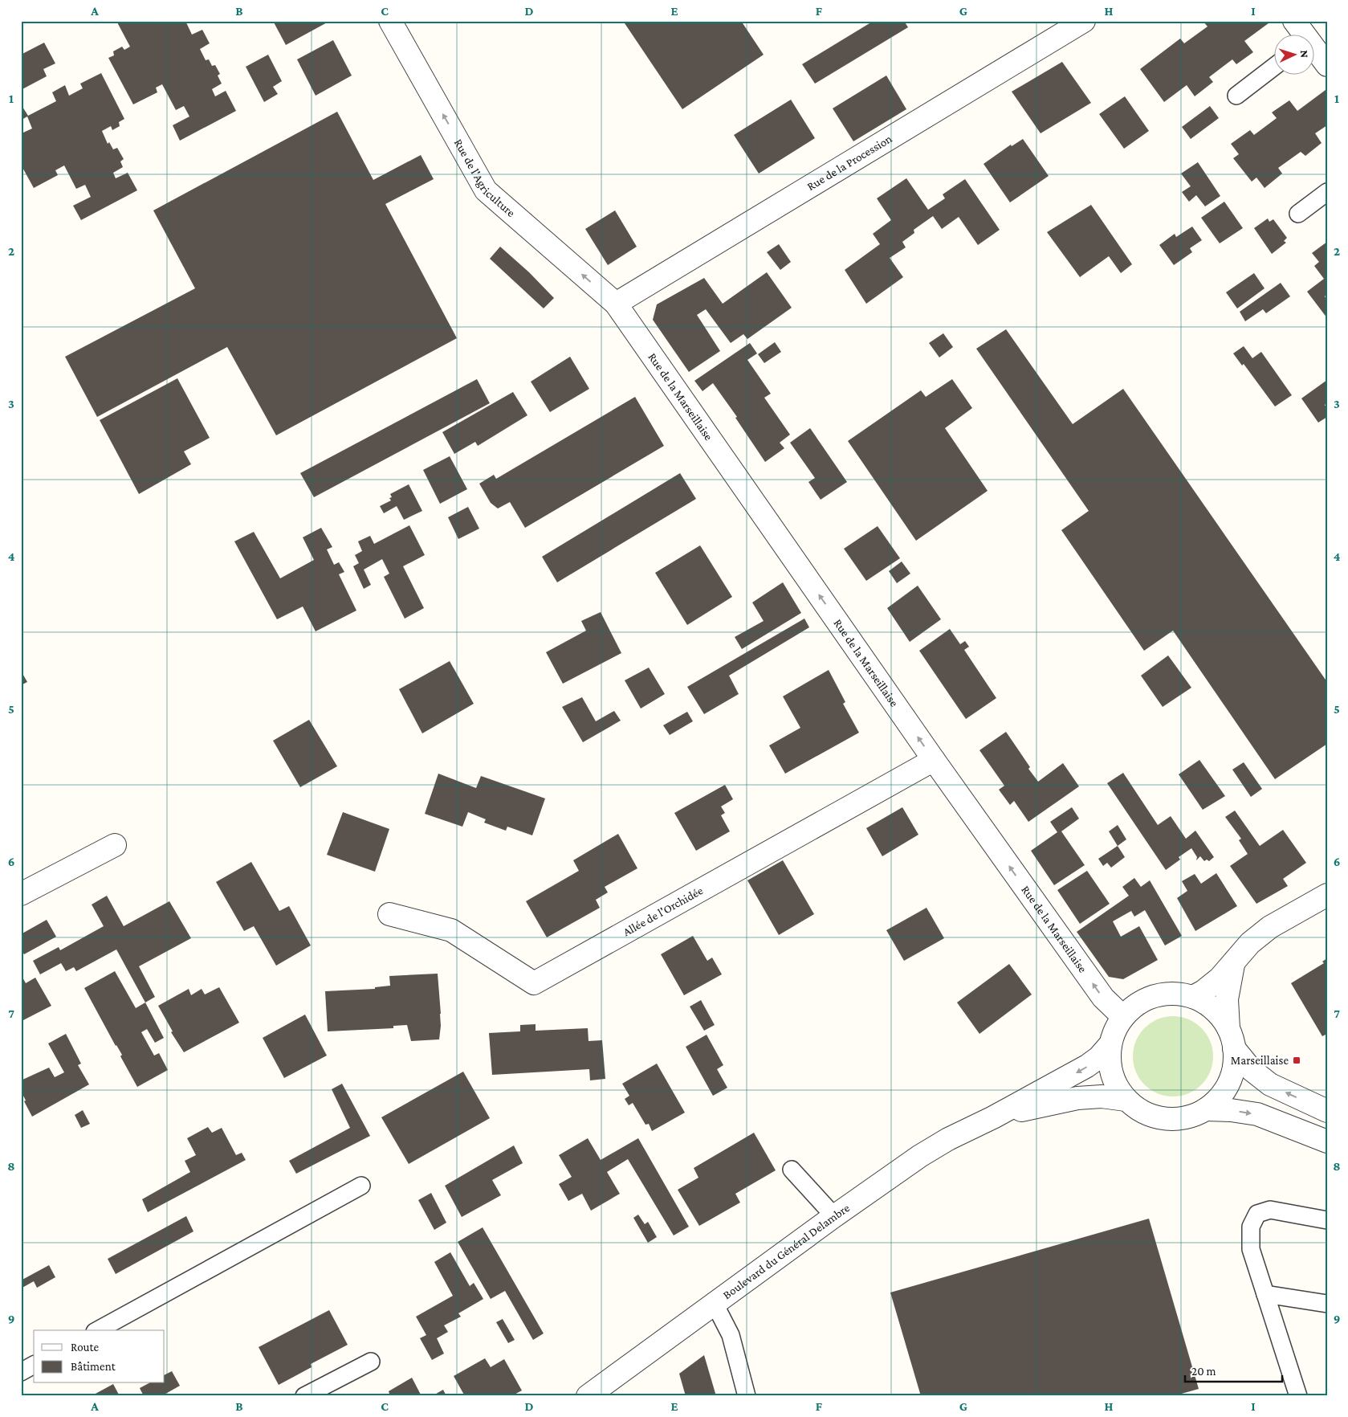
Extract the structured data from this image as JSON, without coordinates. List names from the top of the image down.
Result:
{
  "streets": {
    "street": [
      "Rue de la Procession",
      "Rue de l'Agriculture",
      "Rue de la Marseillaise",
      "Allée de l'Orchidée",
      "Boulevard du Général Delambre"
    ]
  },
  "crossings": [
    ["Rue de la Procession", "Rue de l'Agriculture"],
    ["Rue de la Procession", "Rue de la Marseillaise"],
    ["Rue de l'Agriculture", "Rue de la Marseillaise"],
    ["Rue de la Marseillaise", "Allée de l'Orchidée"],
    ["Rue de la Marseillaise", "Boulevard du Général Delambre"]
  ],
  "one_way": ["Rue de l'Agriculture", "Rue de la Marseillaise"],
  "places": {
    "transit": ["Marseillaise"]
  },
  "legend": ["Route", "Bâtiment"],
  "scale_bar": "20 m",
  "north": "right",
  "grid": {
    "columns": [
      "A",
      "B",
      "C",
      "D",
      "E",
      "F",
      "G",
      "H",
      "I"
    ],
    "rows": [
      "1",
      "2",
      "3",
      "4",
      "5",
      "6",
      "7",
      "8",
      "9"
    ]
  }
}
